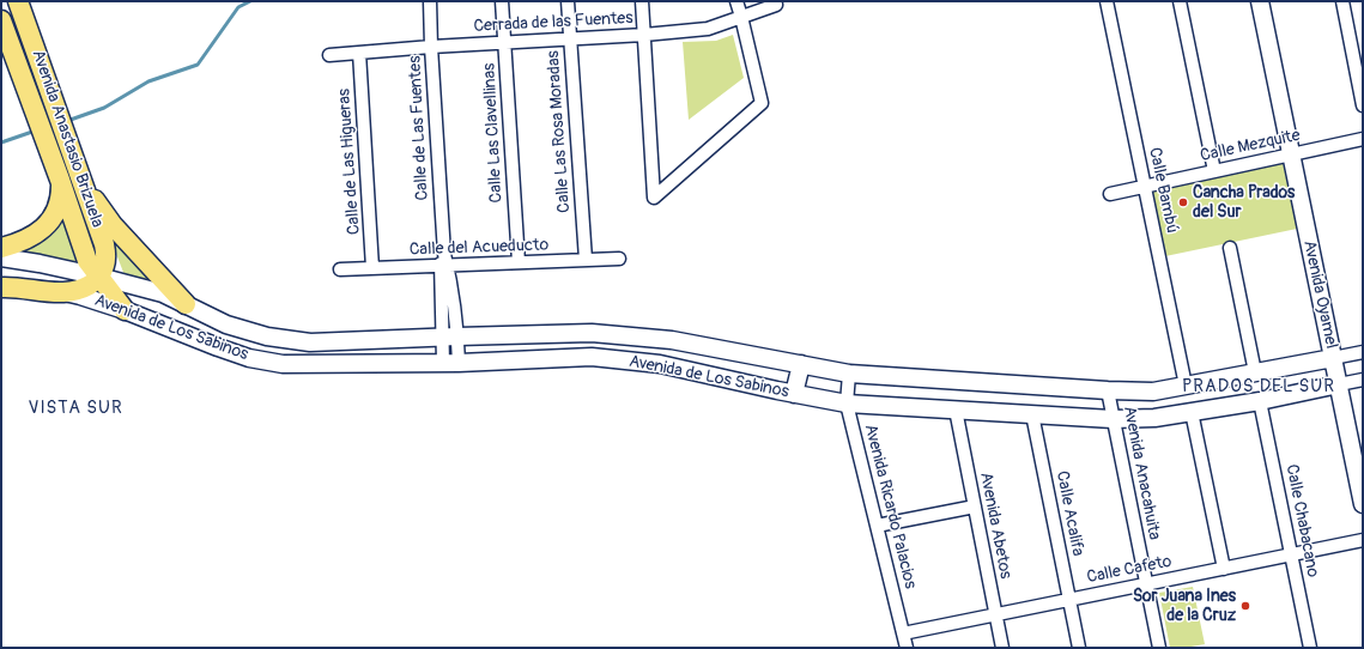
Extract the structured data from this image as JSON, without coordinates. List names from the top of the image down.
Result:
{
  "streets": {
    "main road": ["Avenida Anastasio Brizuela"],
    "street": [
      "Cerrada de las Fuentes",
      "Calle de Las Fuentes",
      "Calle Las Rosa Moradas",
      "Calle Las Clavellinas",
      "Calle Mezquite",
      "Calle de Las Higueras",
      "Calle Bambú",
      "Calle del Acueducto",
      "Avenida Oyamel",
      "Avenida de Los Sabinos",
      "Avenida Anacahuita",
      "Avenida Ricardo Palacios",
      "Calle Acalifa",
      "Calle Chabacano",
      "Avenida Abetos",
      "Calle Cafeto"
    ]
  },
  "crossings": [
    ["Cerrada de las Fuentes", "Calle de Las Fuentes"],
    ["Cerrada de las Fuentes", "Calle Las Rosa Moradas"],
    ["Cerrada de las Fuentes", "Calle Las Clavellinas"],
    ["Cerrada de las Fuentes", "Calle de Las Higueras"],
    ["Calle de Las Fuentes", "Calle del Acueducto"],
    ["Calle Las Rosa Moradas", "Calle del Acueducto"],
    ["Calle Las Clavellinas", "Calle del Acueducto"],
    ["Avenida Anastasio Brizuela", "Avenida de Los Sabinos"],
    ["Calle Mezquite", "Calle Bambú"],
    ["Calle Mezquite", "Avenida Oyamel"],
    ["Calle de Las Higueras", "Calle del Acueducto"],
    ["Calle Bambú", "Avenida de Los Sabinos"],
    ["Avenida Oyamel", "Avenida de Los Sabinos"],
    ["Avenida de Los Sabinos", "Avenida Anacahuita"],
    ["Avenida de Los Sabinos", "Avenida Ricardo Palacios"],
    ["Avenida de Los Sabinos", "Calle Acalifa"],
    ["Avenida de Los Sabinos", "Calle Chabacano"],
    ["Avenida de Los Sabinos", "Avenida Abetos"],
    ["Avenida Anacahuita", "Calle Cafeto"],
    ["Avenida Ricardo Palacios", "Calle Cafeto"],
    ["Calle Acalifa", "Calle Cafeto"],
    ["Calle Chabacano", "Calle Cafeto"],
    ["Avenida Abetos", "Calle Cafeto"]
  ],
  "districts": ["PRADOS DEL SUR", "VISTA SUR"],
  "places": ["Cancha Prados del Sur", "Sor Juana Ines de la Cruz"]
}
